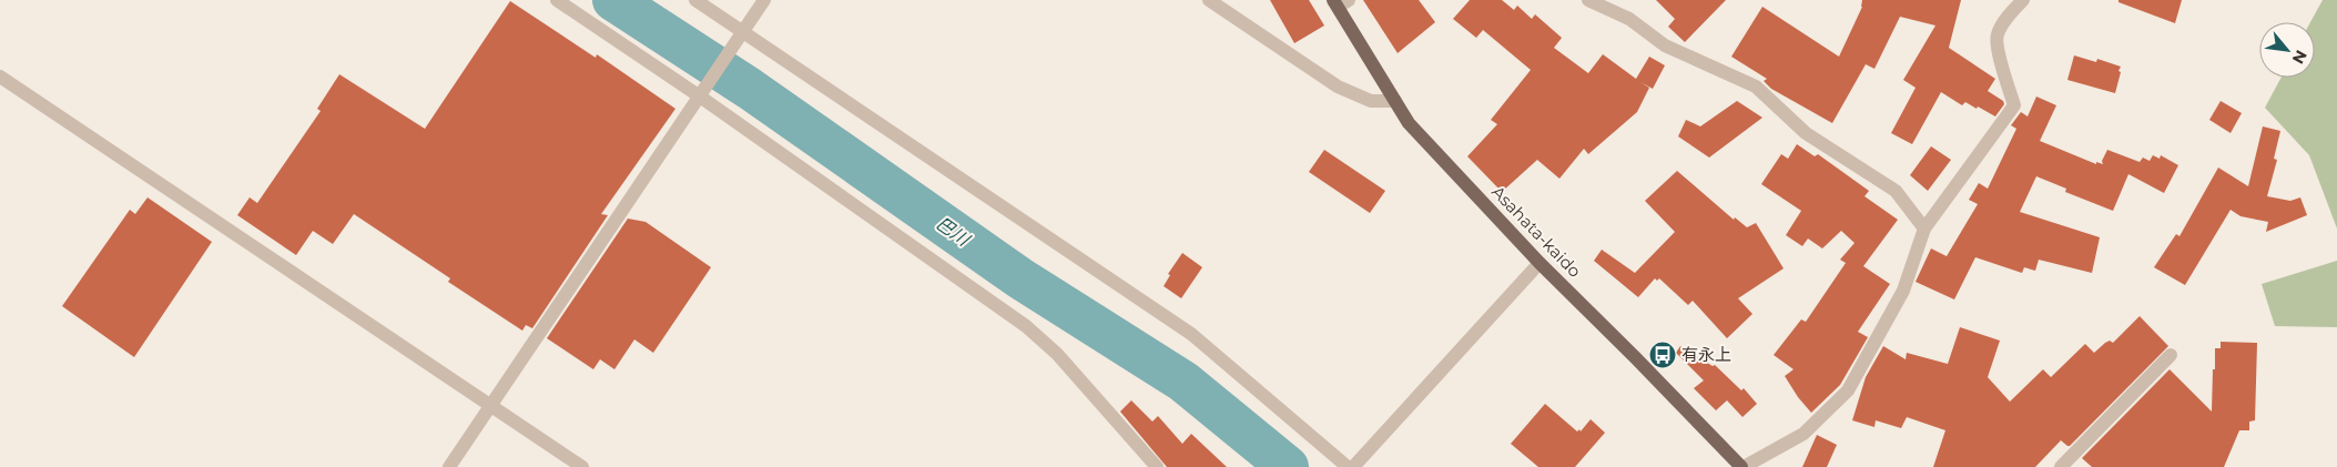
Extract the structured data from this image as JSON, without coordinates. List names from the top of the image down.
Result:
{
  "streets": {
    "main road": ["Asahata-kaido"]
  },
  "water": ["巴川"],
  "places": {
    "bus stop": ["有永上"]
  },
  "north": "bottom right"
}
